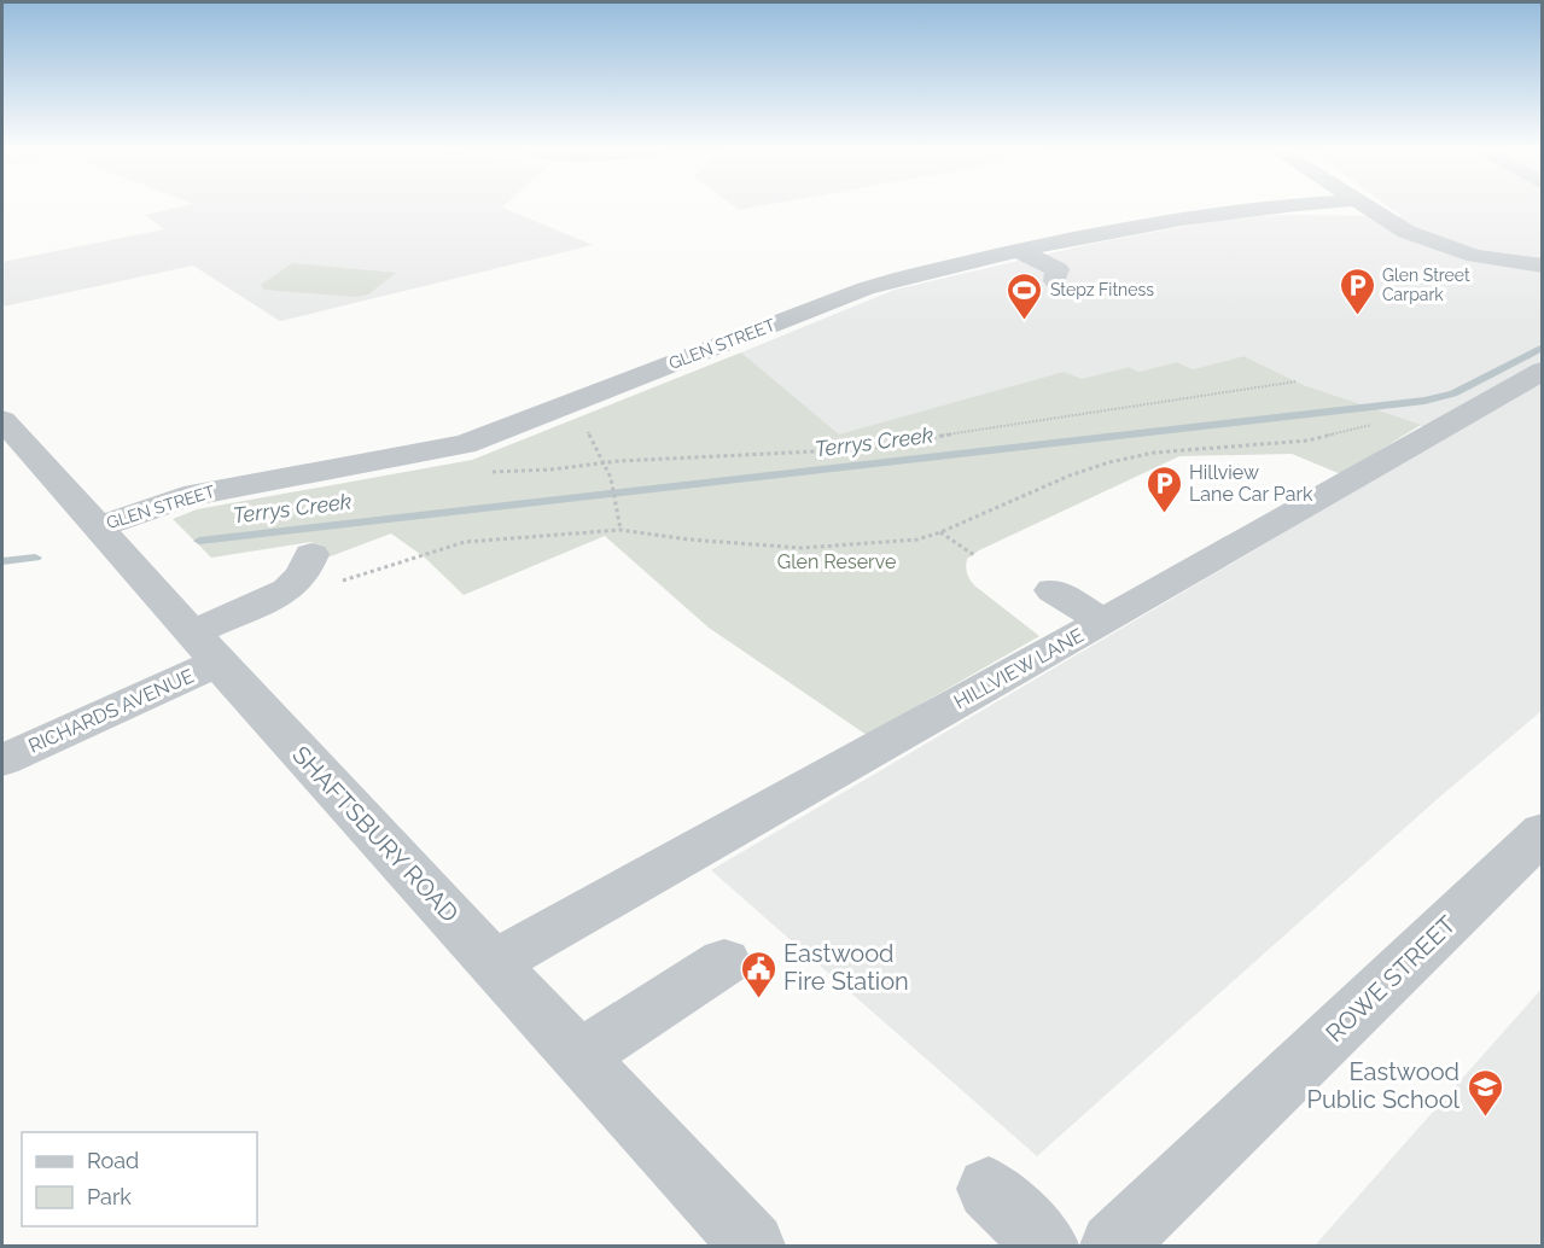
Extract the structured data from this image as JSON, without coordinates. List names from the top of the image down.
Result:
{
  "streets": {
    "street": [
      "GLEN STREET",
      "HILLVIEW LANE",
      "RICHARDS AVENUE",
      "SHAFTSBURY ROAD",
      "ROWE STREET"
    ]
  },
  "crossings": [
    ["GLEN STREET", "SHAFTSBURY ROAD"],
    ["HILLVIEW LANE", "SHAFTSBURY ROAD"],
    ["RICHARDS AVENUE", "SHAFTSBURY ROAD"]
  ],
  "water": ["Terrys Creek"],
  "parks": ["Glen Reserve"],
  "places": {
    "parking": ["Glen Street Carpark", "Hillview Lane Car Park"],
    "sports": ["Stepz Fitness"],
    "public building": ["Eastwood Fire Station"],
    "school or university": ["Eastwood Public School"]
  },
  "legend": ["Road", "Park"]
}
